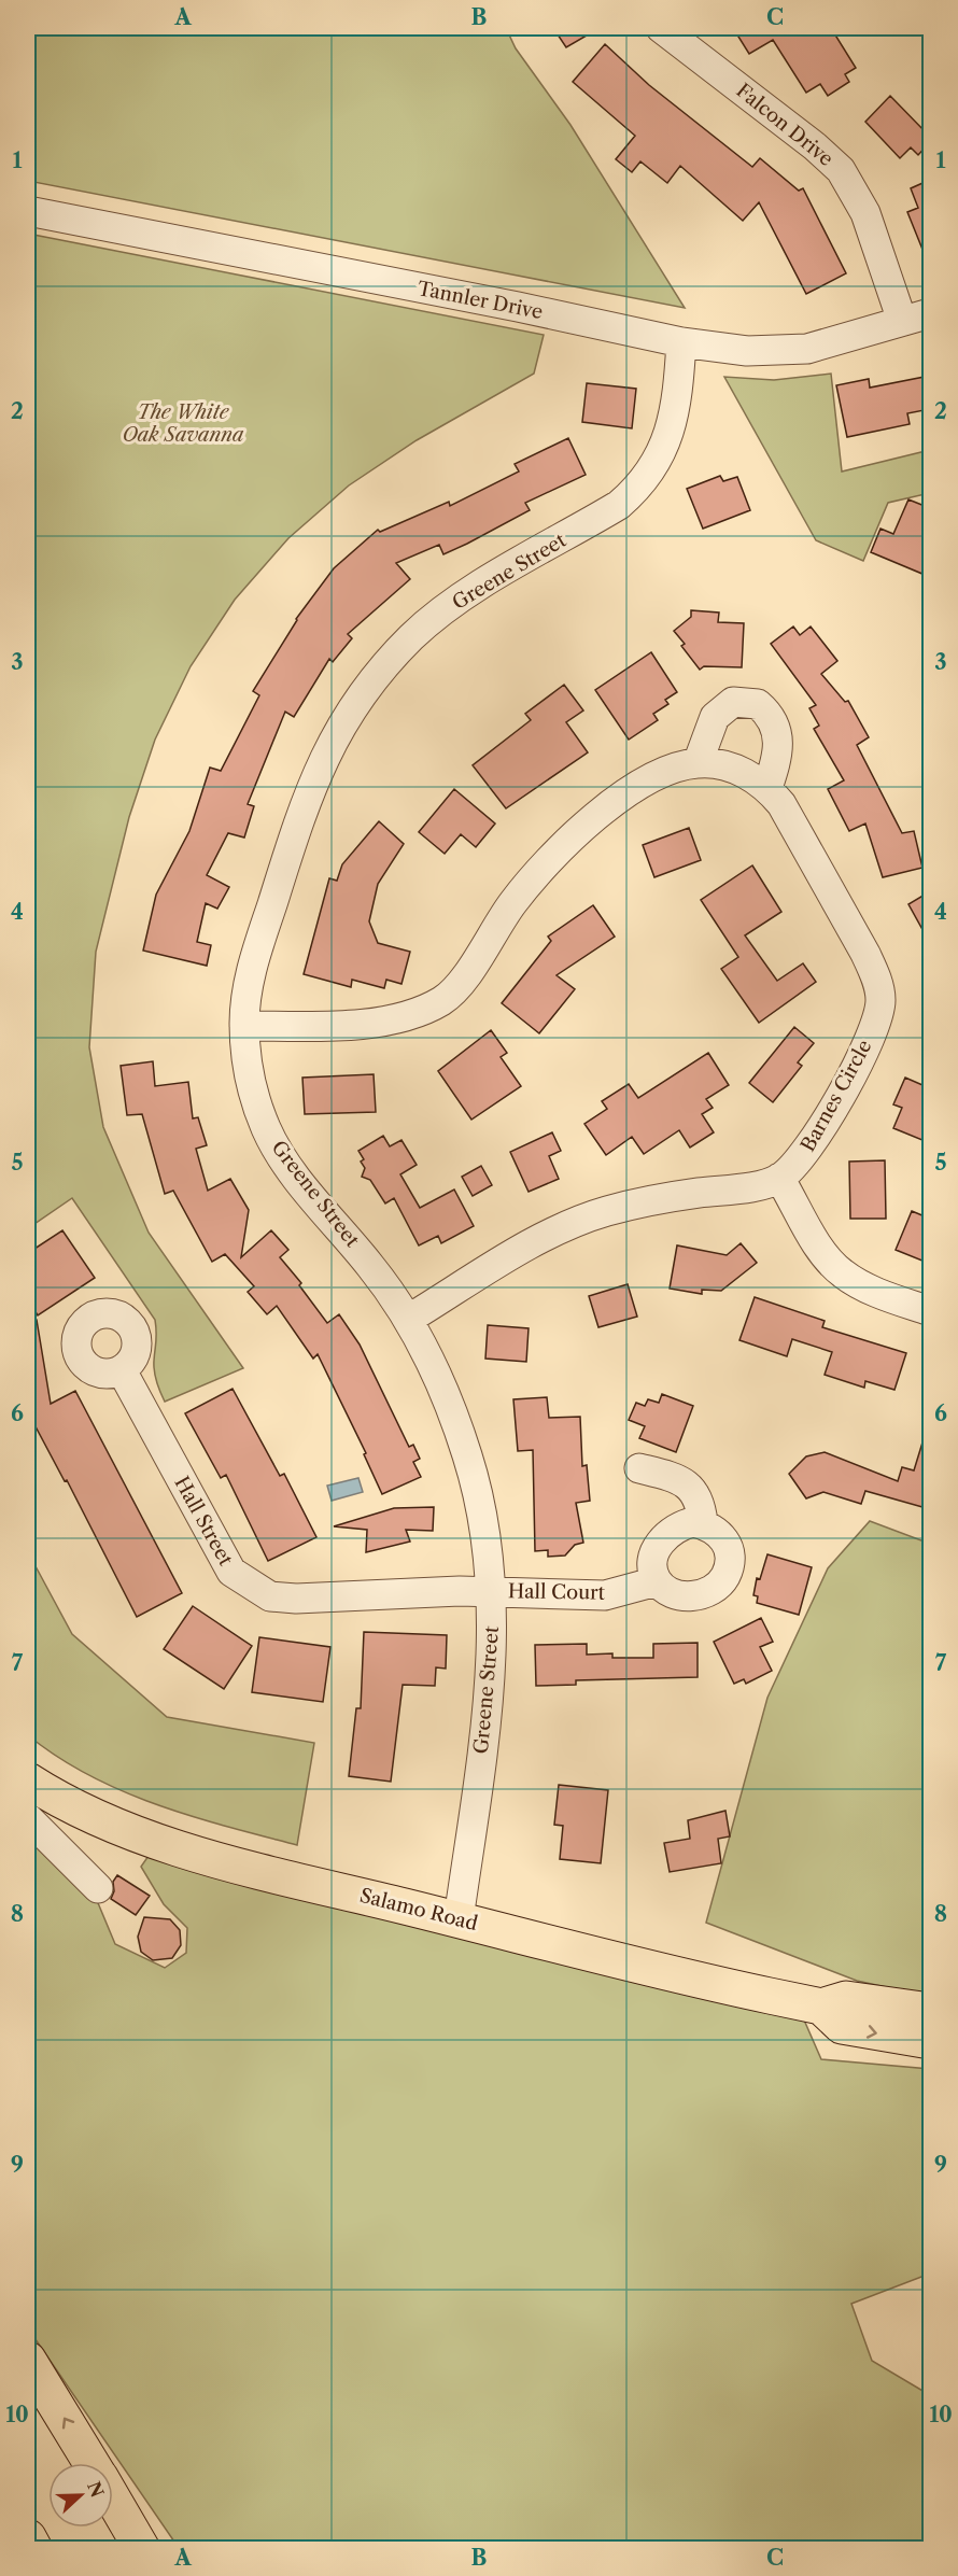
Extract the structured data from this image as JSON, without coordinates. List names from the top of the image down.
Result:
{
  "streets": {
    "main road": ["Salamo Road"],
    "street": [
      "Falcon Drive",
      "Tannler Drive",
      "Greene Street",
      "Barnes Circle",
      "Hall Street",
      "Hall Court"
    ]
  },
  "crossings": [
    ["Falcon Drive", "Tannler Drive"],
    ["Tannler Drive", "Greene Street"],
    ["Greene Street", "Barnes Circle"],
    ["Greene Street", "Hall Street"],
    ["Greene Street", "Hall Court"],
    ["Greene Street", "Salamo Road"],
    ["Hall Street", "Hall Court"]
  ],
  "parks": ["The White Oak Savanna"],
  "north": "right",
  "grid": {
    "columns": ["A", "B", "C"],
    "rows": [
      "1",
      "2",
      "3",
      "4",
      "5",
      "6",
      "7",
      "8",
      "9",
      "10"
    ]
  }
}
